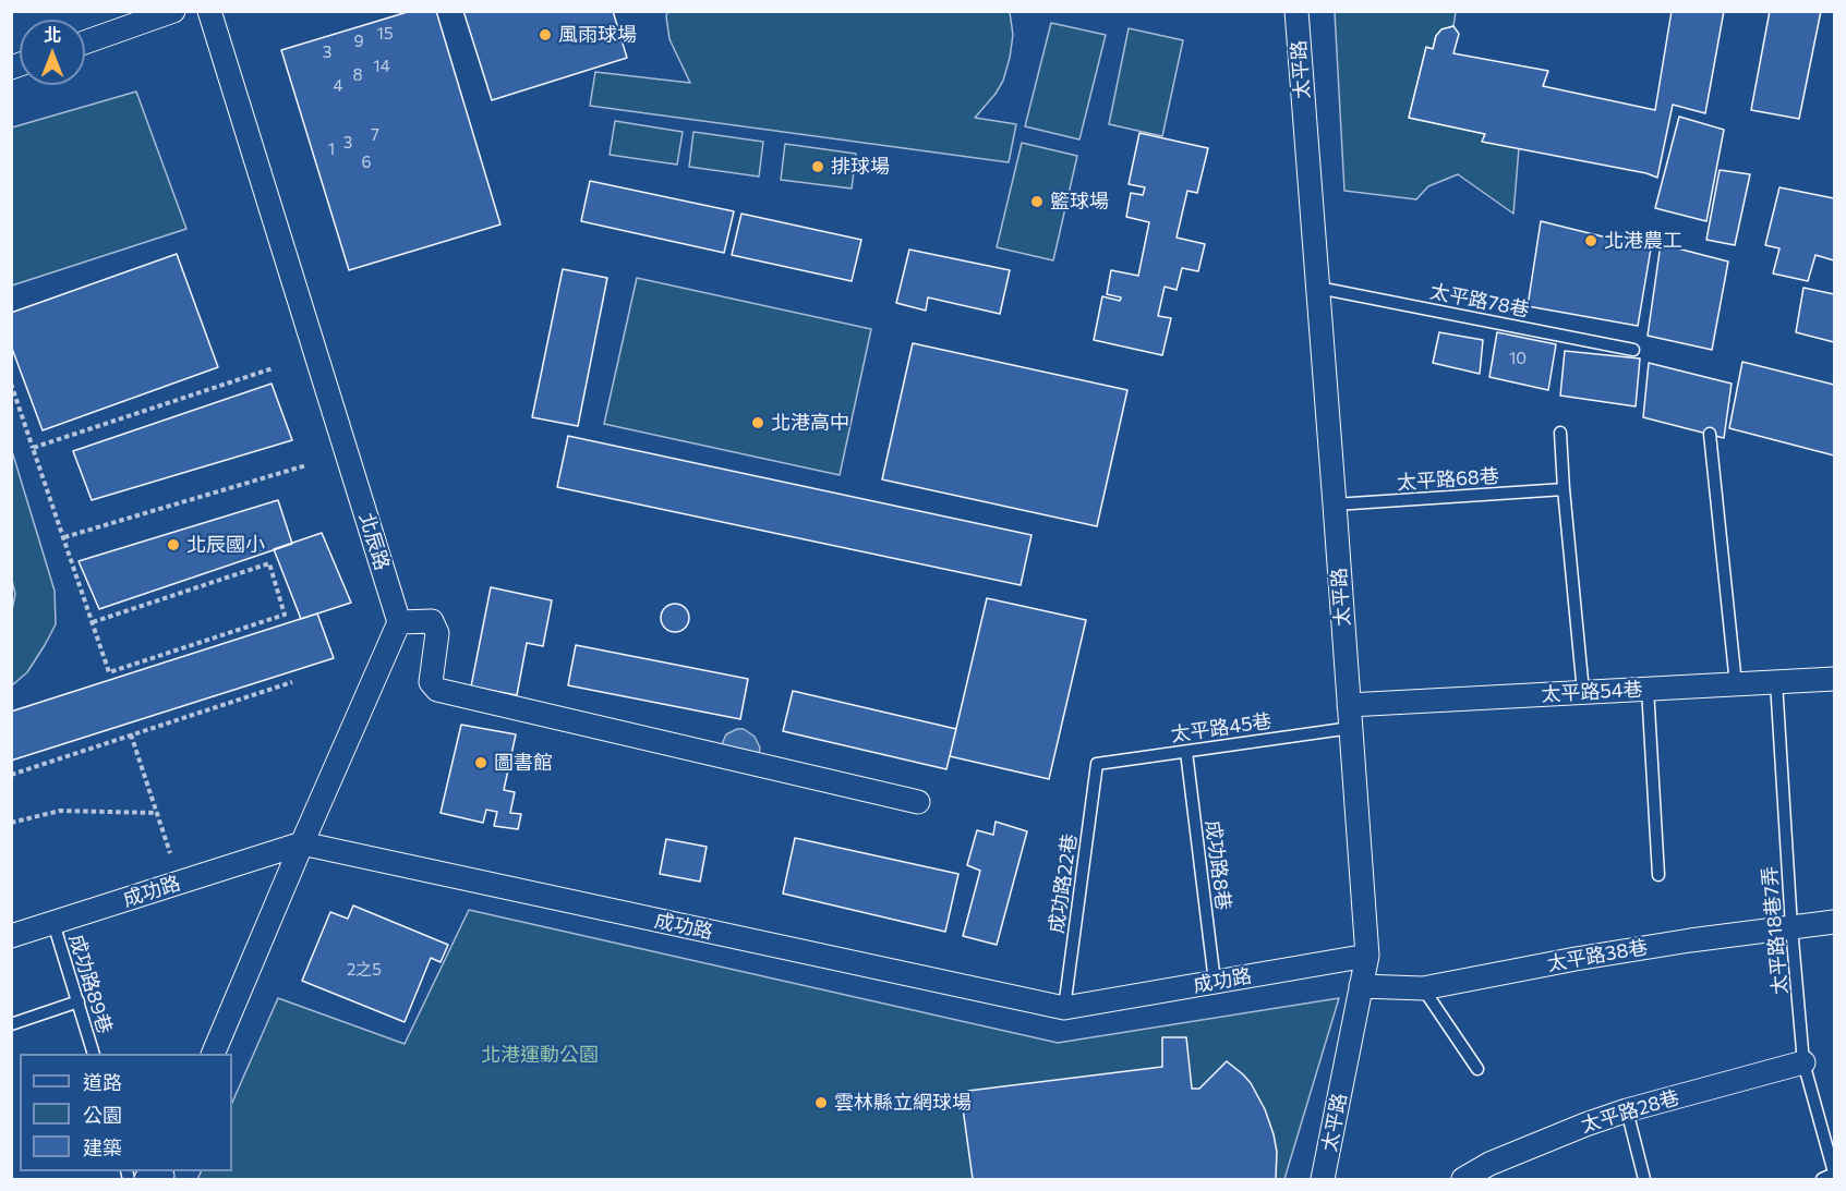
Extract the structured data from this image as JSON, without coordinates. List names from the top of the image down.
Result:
{
  "streets": {
    "street": [
      "太平路",
      "北辰路",
      "太平路54巷",
      "成功路",
      "太平路38巷",
      "太平路28巷"
    ],
    "lane": [
      "太平路78巷",
      "太平路68巷",
      "太平路45巷",
      "成功路8巷",
      "成功路22巷",
      "太平路18巷7弄",
      "成功路89巷"
    ]
  },
  "crossings": [
    ["太平路", "太平路78巷"],
    ["太平路", "太平路68巷"],
    ["太平路", "太平路54巷"],
    ["太平路", "太平路45巷"],
    ["太平路", "成功路"],
    ["太平路", "太平路38巷"],
    ["太平路54巷", "太平路18巷7弄"],
    ["太平路45巷", "成功路8巷"],
    ["太平路45巷", "成功路22巷"],
    ["成功路8巷", "成功路"],
    ["成功路22巷", "成功路"],
    ["成功路", "成功路89巷"],
    ["太平路18巷7弄", "太平路38巷"],
    ["太平路18巷7弄", "太平路28巷"]
  ],
  "parks": ["北港運動公園"],
  "places": [
    "風雨球場",
    "排球場",
    "籃球場",
    "北港農工",
    "北港高中",
    "北辰國小",
    "圖書館",
    "雲林縣立網球場"
  ],
  "house_numbers": [
    "15",
    "9",
    "3",
    "14",
    "8",
    "4",
    "7",
    "3",
    "1",
    "6",
    "10",
    "2之5"
  ],
  "legend": ["道路", "公園", "建築"],
  "north": "top"
}
